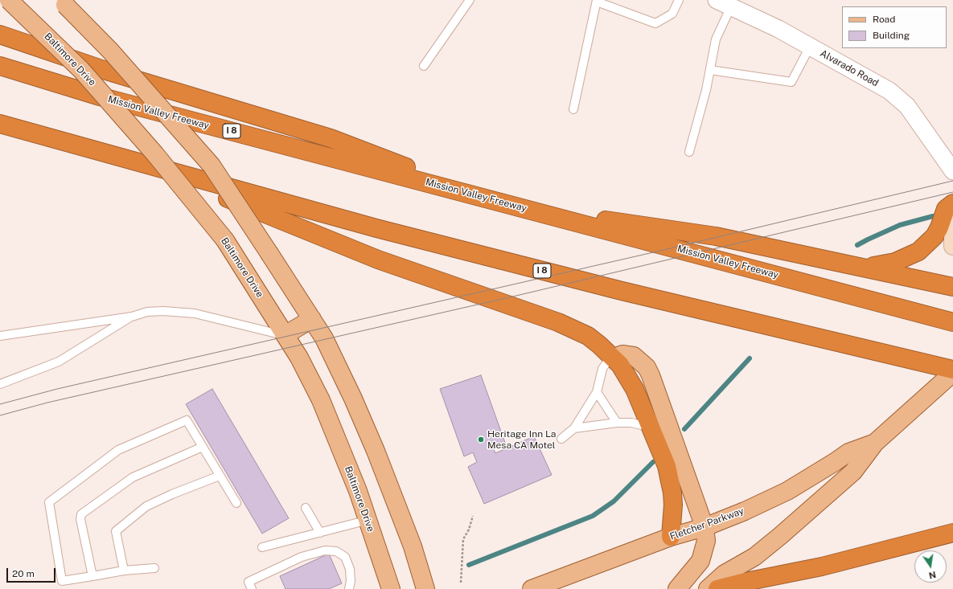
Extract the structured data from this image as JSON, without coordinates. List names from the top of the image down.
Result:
{
  "streets": {
    "highway": ["Mission Valley Freeway", "I 8"],
    "main road": ["Baltimore Drive", "Fletcher Parkway"],
    "street": ["Alvarado Road"]
  },
  "places": ["Heritage Inn La Mesa CA Motel"],
  "legend": ["Road", "Building"],
  "scale_bar": "20 m",
  "north": "bottom"
}
